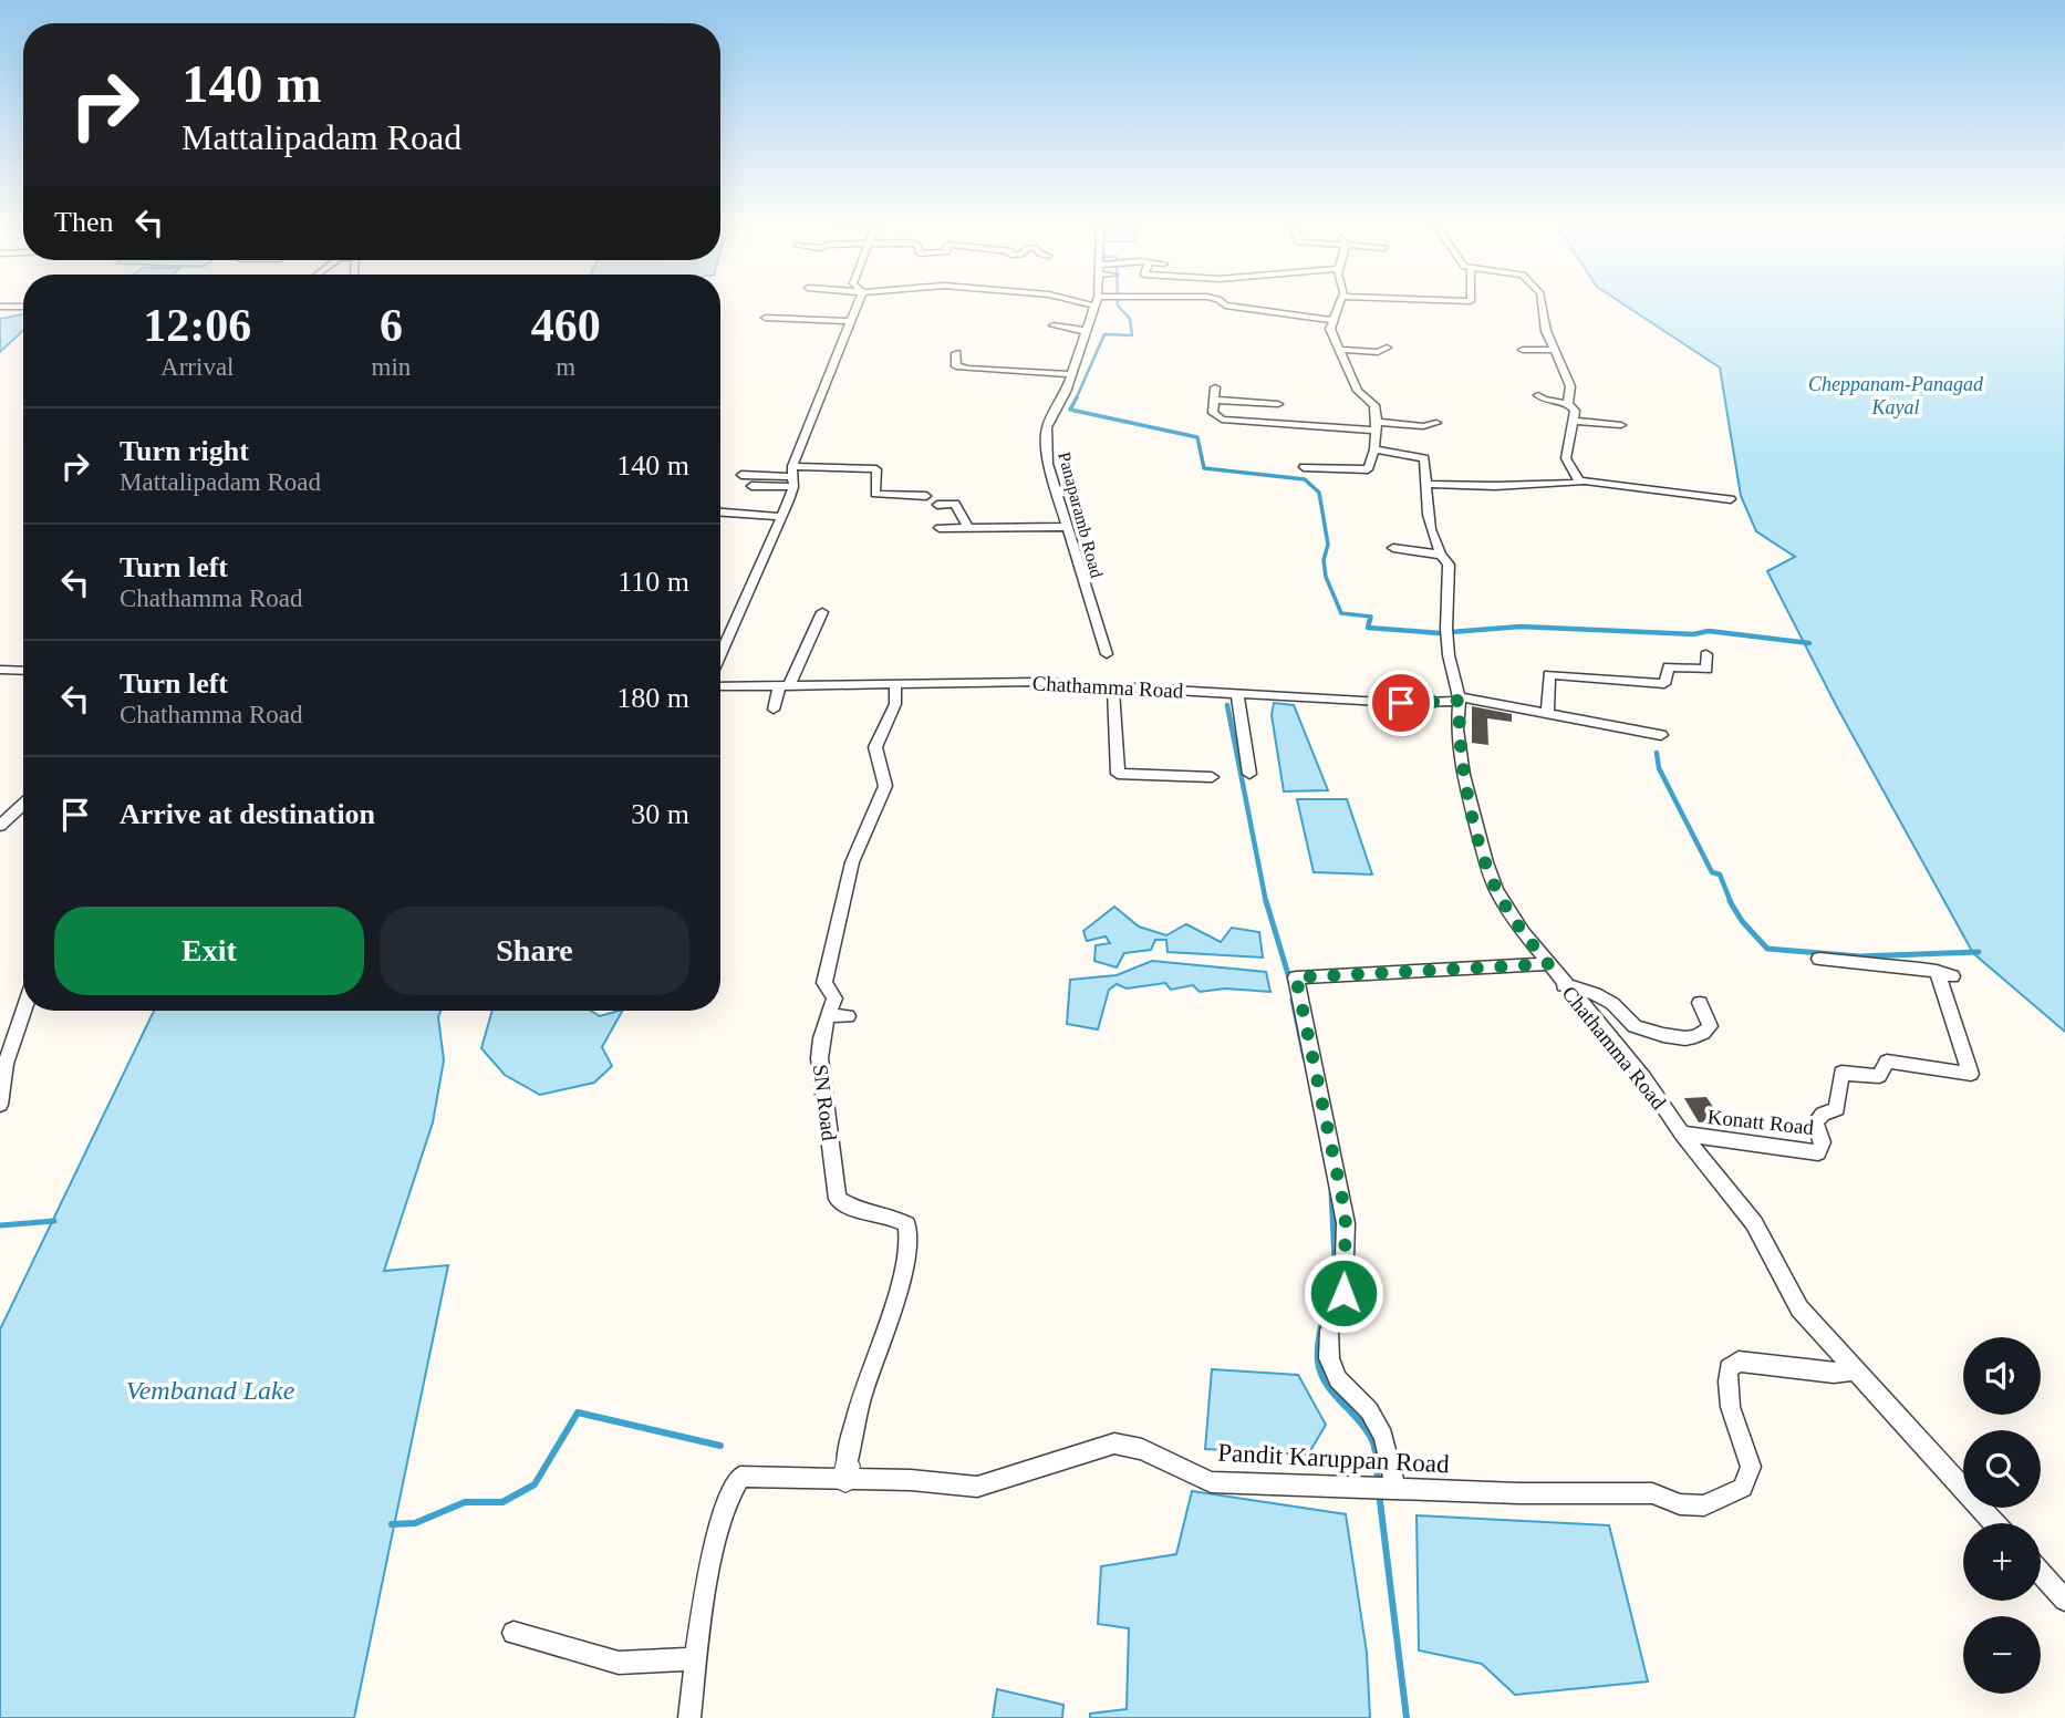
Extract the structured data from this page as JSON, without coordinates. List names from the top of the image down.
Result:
{
  "streets": {
    "street": [
      "Panaparamb Road",
      "Chathamma Road",
      "SN Road",
      "Konatt Road",
      "Pandit Karuppan Road"
    ]
  },
  "crossings": [
    ["Chathamma Road", "SN Road"],
    ["Chathamma Road", "Konatt Road"],
    ["Chathamma Road", "Pandit Karuppan Road"],
    ["SN Road", "Pandit Karuppan Road"]
  ],
  "water": ["Cheppanam-Panagad Kayal", "Vembanad Lake"],
  "page": {
    "turn": ["140 m", "Mattalipadam Road"],
    "then": "Then",
    "eta": [
      "12:06",
      "Arrival",
      "6",
      "min",
      "460",
      "m"
    ],
    "list": [
      {
        "name": "Turn right",
        "note": "Mattalipadam Road",
        "value": "140 m"
      },
      {
        "name": "Turn left",
        "note": "Chathamma Road",
        "value": "110 m"
      },
      {
        "name": "Turn left",
        "note": "Chathamma Road",
        "value": "180 m"
      },
      {
        "name": "Arrive at destination",
        "value": "30 m"
      }
    ],
    "buttons": ["Exit", "Share"],
    "map_buttons": ["+", "−"]
  }
}
